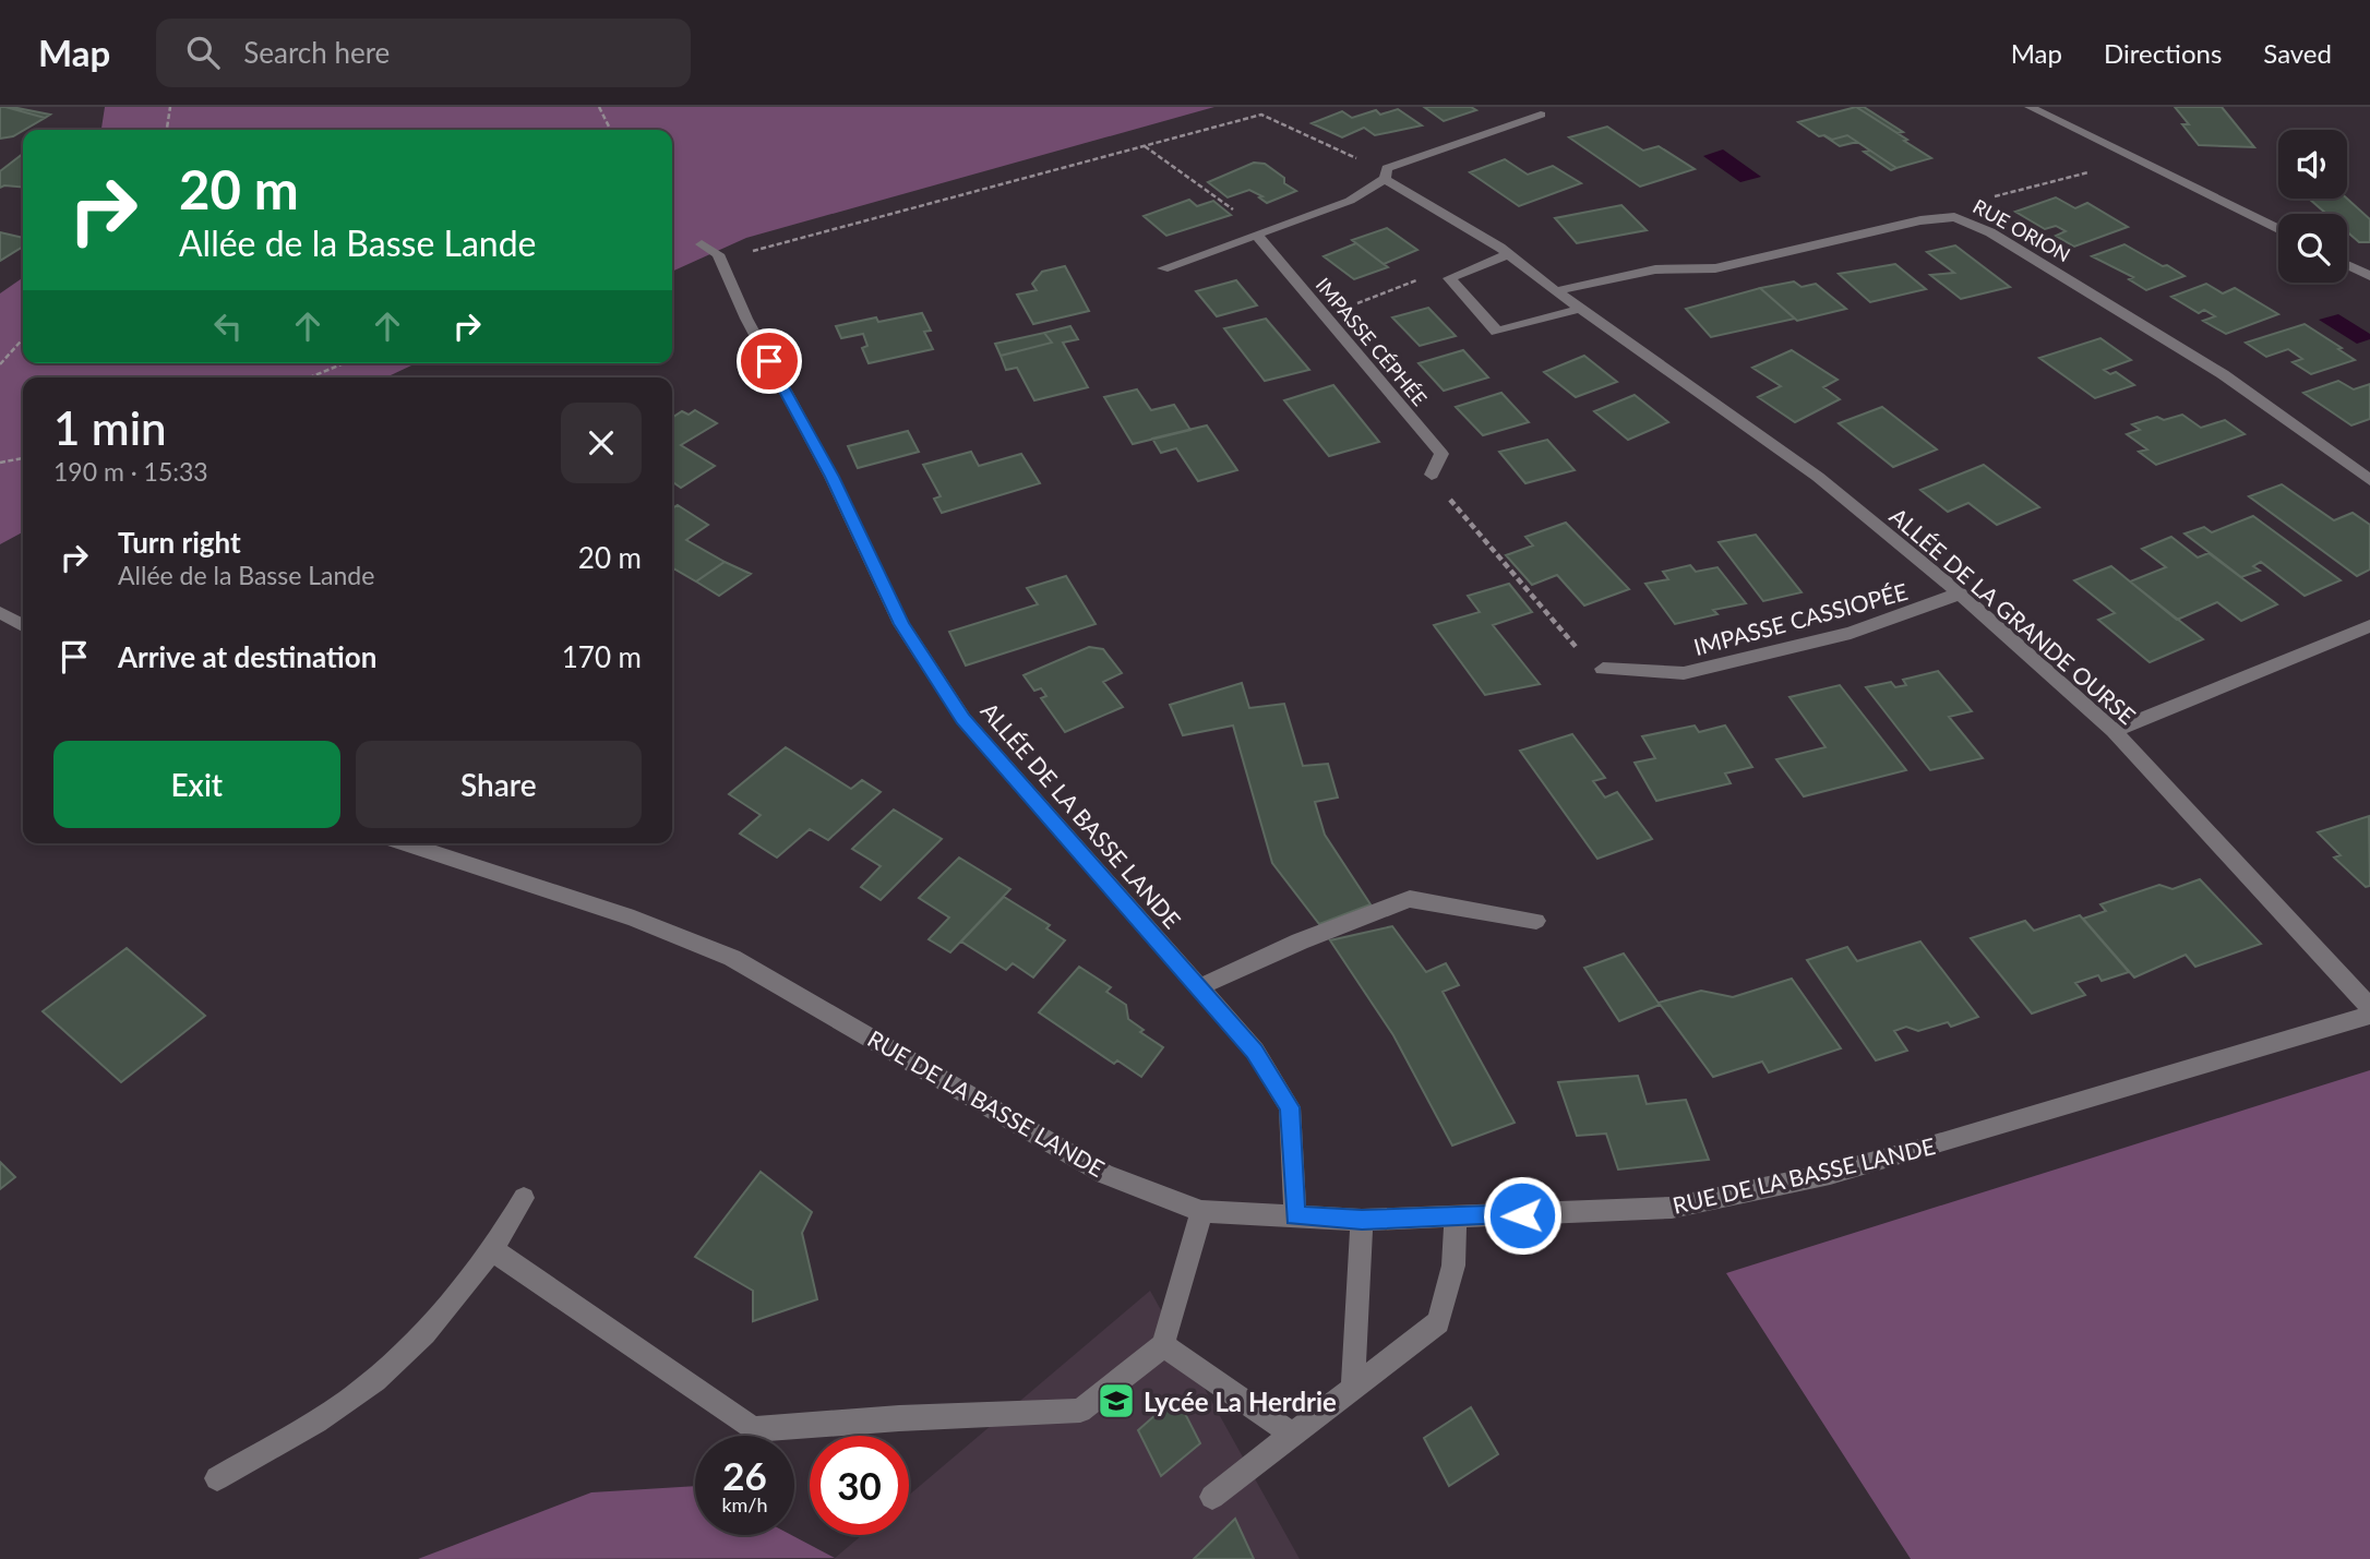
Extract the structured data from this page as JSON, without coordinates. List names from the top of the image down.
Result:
{
  "streets": {
    "street": [
      "RUE ORION",
      "IMPASSE CÉPHÉE",
      "ALLÉE DE LA GRANDE OURSE",
      "IMPASSE CASSIOPÉE",
      "ALLÉE DE LA BASSE LANDE",
      "RUE DE LA BASSE LANDE"
    ]
  },
  "crossings": [
    ["RUE ORION", "ALLÉE DE LA GRANDE OURSE"],
    ["ALLÉE DE LA GRANDE OURSE", "IMPASSE CASSIOPÉE"],
    ["ALLÉE DE LA BASSE LANDE", "RUE DE LA BASSE LANDE"]
  ],
  "places": {
    "school or university": ["Lycée La Herdrie"]
  },
  "page": {
    "header": "Map",
    "search": "Search here",
    "nav": ["Map", "Directions", "Saved"],
    "turn": ["20 m", "Allée de la Basse Lande"],
    "heading": ["1 min", "190 m · 15:33"],
    "list": [
      {
        "name": "Turn right",
        "note": "Allée de la Basse Lande",
        "value": "20 m"
      },
      {
        "name": "Arrive at destination",
        "value": "170 m"
      }
    ],
    "buttons": ["Exit", "Share"],
    "speed": "26 km/h",
    "limit": "30"
  }
}
